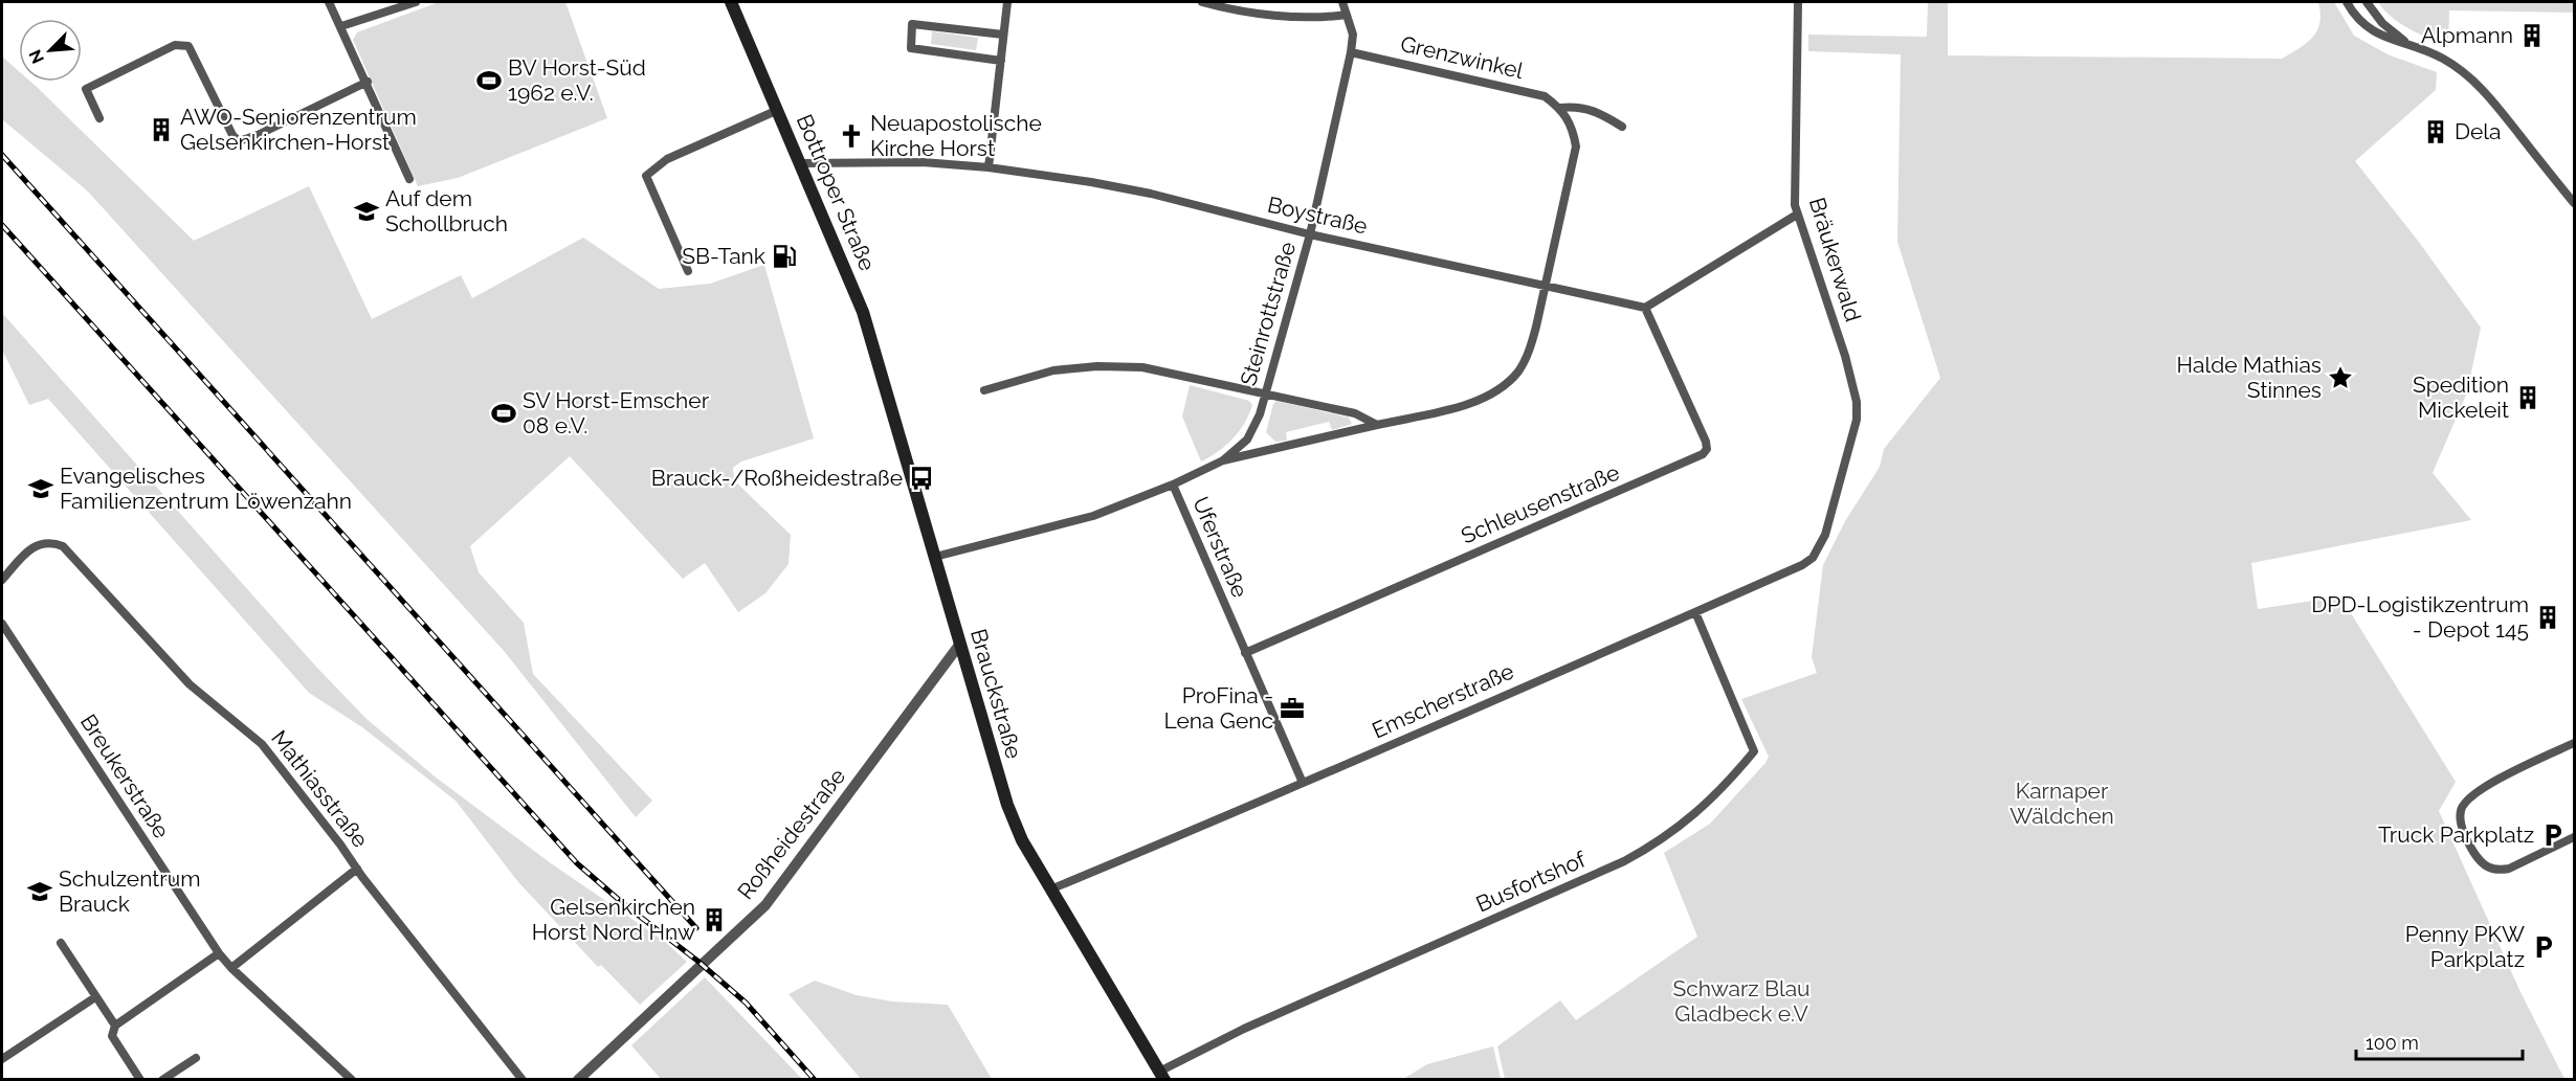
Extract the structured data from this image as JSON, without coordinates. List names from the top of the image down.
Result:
{
  "streets": {
    "main road": ["Bottroper Straße", "Brauckstraße"],
    "street": [
      "Grenzwinkel",
      "Boystraße",
      "Bräukerwald",
      "Steinrottstraße",
      "Schleusenstraße",
      "Uferstraße",
      "Emscherstraße",
      "Breukerstraße",
      "Mathiasstraße",
      "Roßheidestraße",
      "Busfortshof"
    ]
  },
  "crossings": [
    ["Grenzwinkel", "Steinrottstraße"],
    ["Bottroper Straße", "Boystraße"],
    ["Bottroper Straße", "Brauckstraße"],
    ["Boystraße", "Steinrottstraße"],
    ["Boystraße", "Schleusenstraße"],
    ["Bräukerwald", "Emscherstraße"],
    ["Steinrottstraße", "Uferstraße"],
    ["Schleusenstraße", "Uferstraße"],
    ["Uferstraße", "Brauckstraße"],
    ["Uferstraße", "Emscherstraße"],
    ["Brauckstraße", "Emscherstraße"],
    ["Brauckstraße", "Roßheidestraße"],
    ["Brauckstraße", "Busfortshof"],
    ["Emscherstraße", "Busfortshof"]
  ],
  "parks": ["Karnaper Wäldchen", "Schwarz Blau Gladbeck e.V"],
  "places": {
    "building": [
      "Alpmann",
      "AWO-Seniorenzentrum Gelsenkirchen-Horst",
      "Dela",
      "Spedition Mickeleit",
      "DPD-Logistikzentrum - Depot 145",
      "Gelsenkirchen Horst Nord Hnw"
    ],
    "sports": ["BV Horst-Süd 1962 e.V.", "SV Horst-Emscher 08 e.V."],
    "church": ["Neuapostolische Kirche Horst"],
    "school or university": ["Auf dem Schollbruch", "Evangelisches Familienzentrum Löwenzahn", "Schulzentrum Brauck"],
    "fuel station": ["SB-Tank"],
    "place": ["Halde Mathias Stinnes"],
    "bus stop": ["Brauck-/Roßheidestraße"],
    "office": ["ProFina - Lena Genc"],
    "parking": ["Truck Parkplatz", "Penny PKW Parkplatz"]
  },
  "scale_bar": "100 m",
  "north": "bottom left"
}
